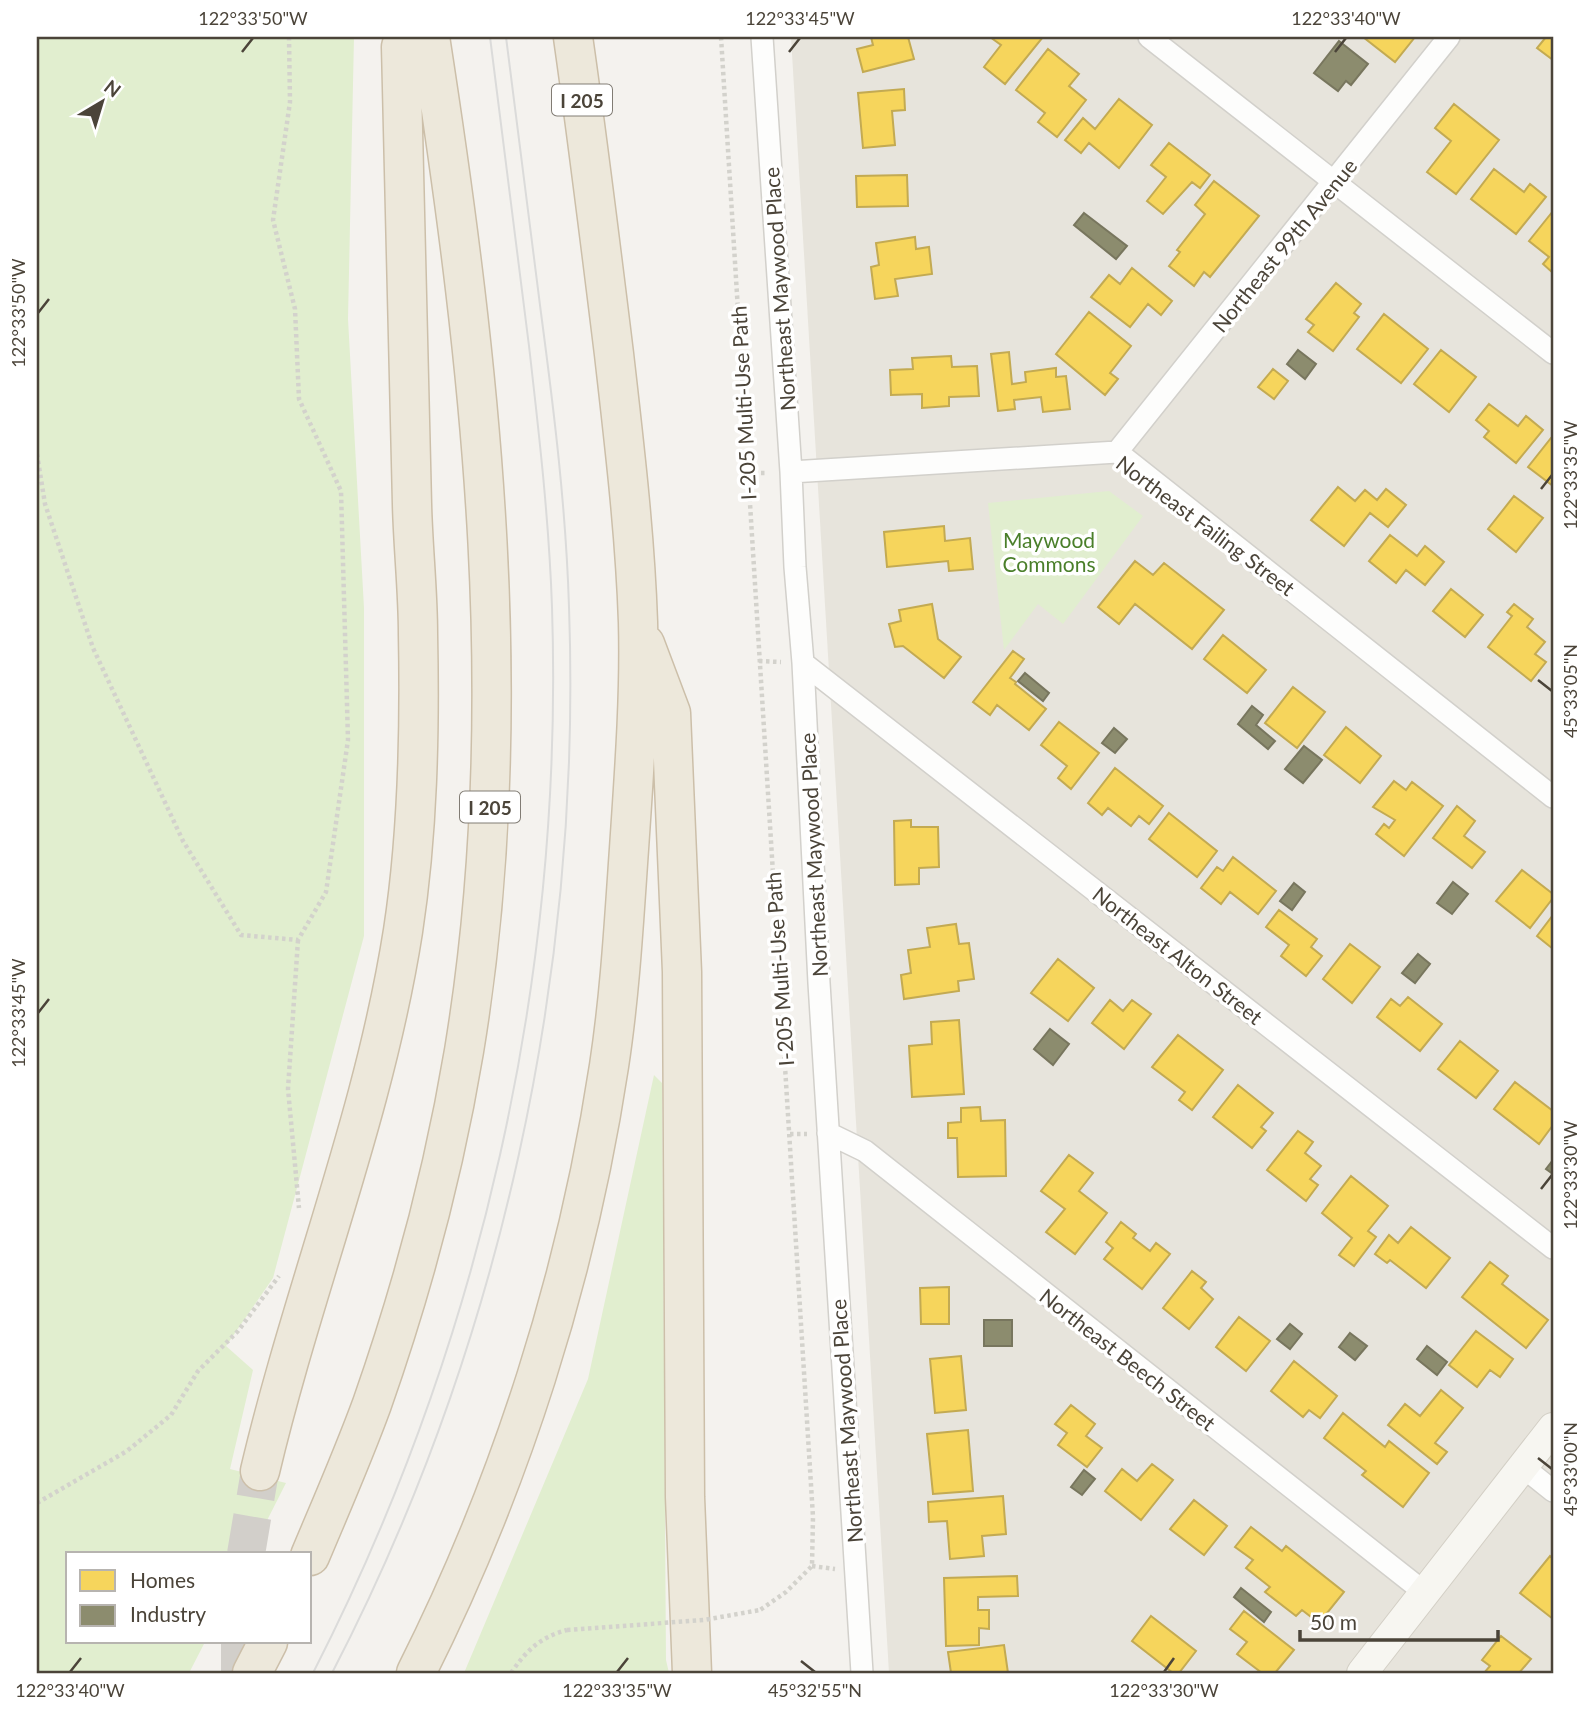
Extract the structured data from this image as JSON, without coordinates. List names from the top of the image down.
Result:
{
  "streets": {
    "highway": ["I 205"],
    "street": [
      "Northeast 99th Avenue",
      "Northeast Maywood Place",
      "Northeast Failing Street",
      "Northeast Alton Street",
      "Northeast Beech Street"
    ],
    "path": ["I-205 Multi-Use Path"]
  },
  "crossings": [
    ["Northeast 99th Avenue", "Northeast Failing Street"],
    ["Northeast Maywood Place", "Northeast Failing Street"],
    ["Northeast Maywood Place", "Northeast Alton Street"],
    ["Northeast Maywood Place", "Northeast Beech Street"]
  ],
  "parks": ["Maywood Commons"],
  "legend": ["Homes", "Industry"],
  "scale_bar": "50 m",
  "north": "top right",
  "coordinates": [
    "122°33'50\"W",
    "122°33'45\"W",
    "122°33'40\"W",
    "122°33'35\"W",
    "45°33'05\"N",
    "122°33'30\"W",
    "45°33'00\"N",
    "45°32'55\"N"
  ]
}
